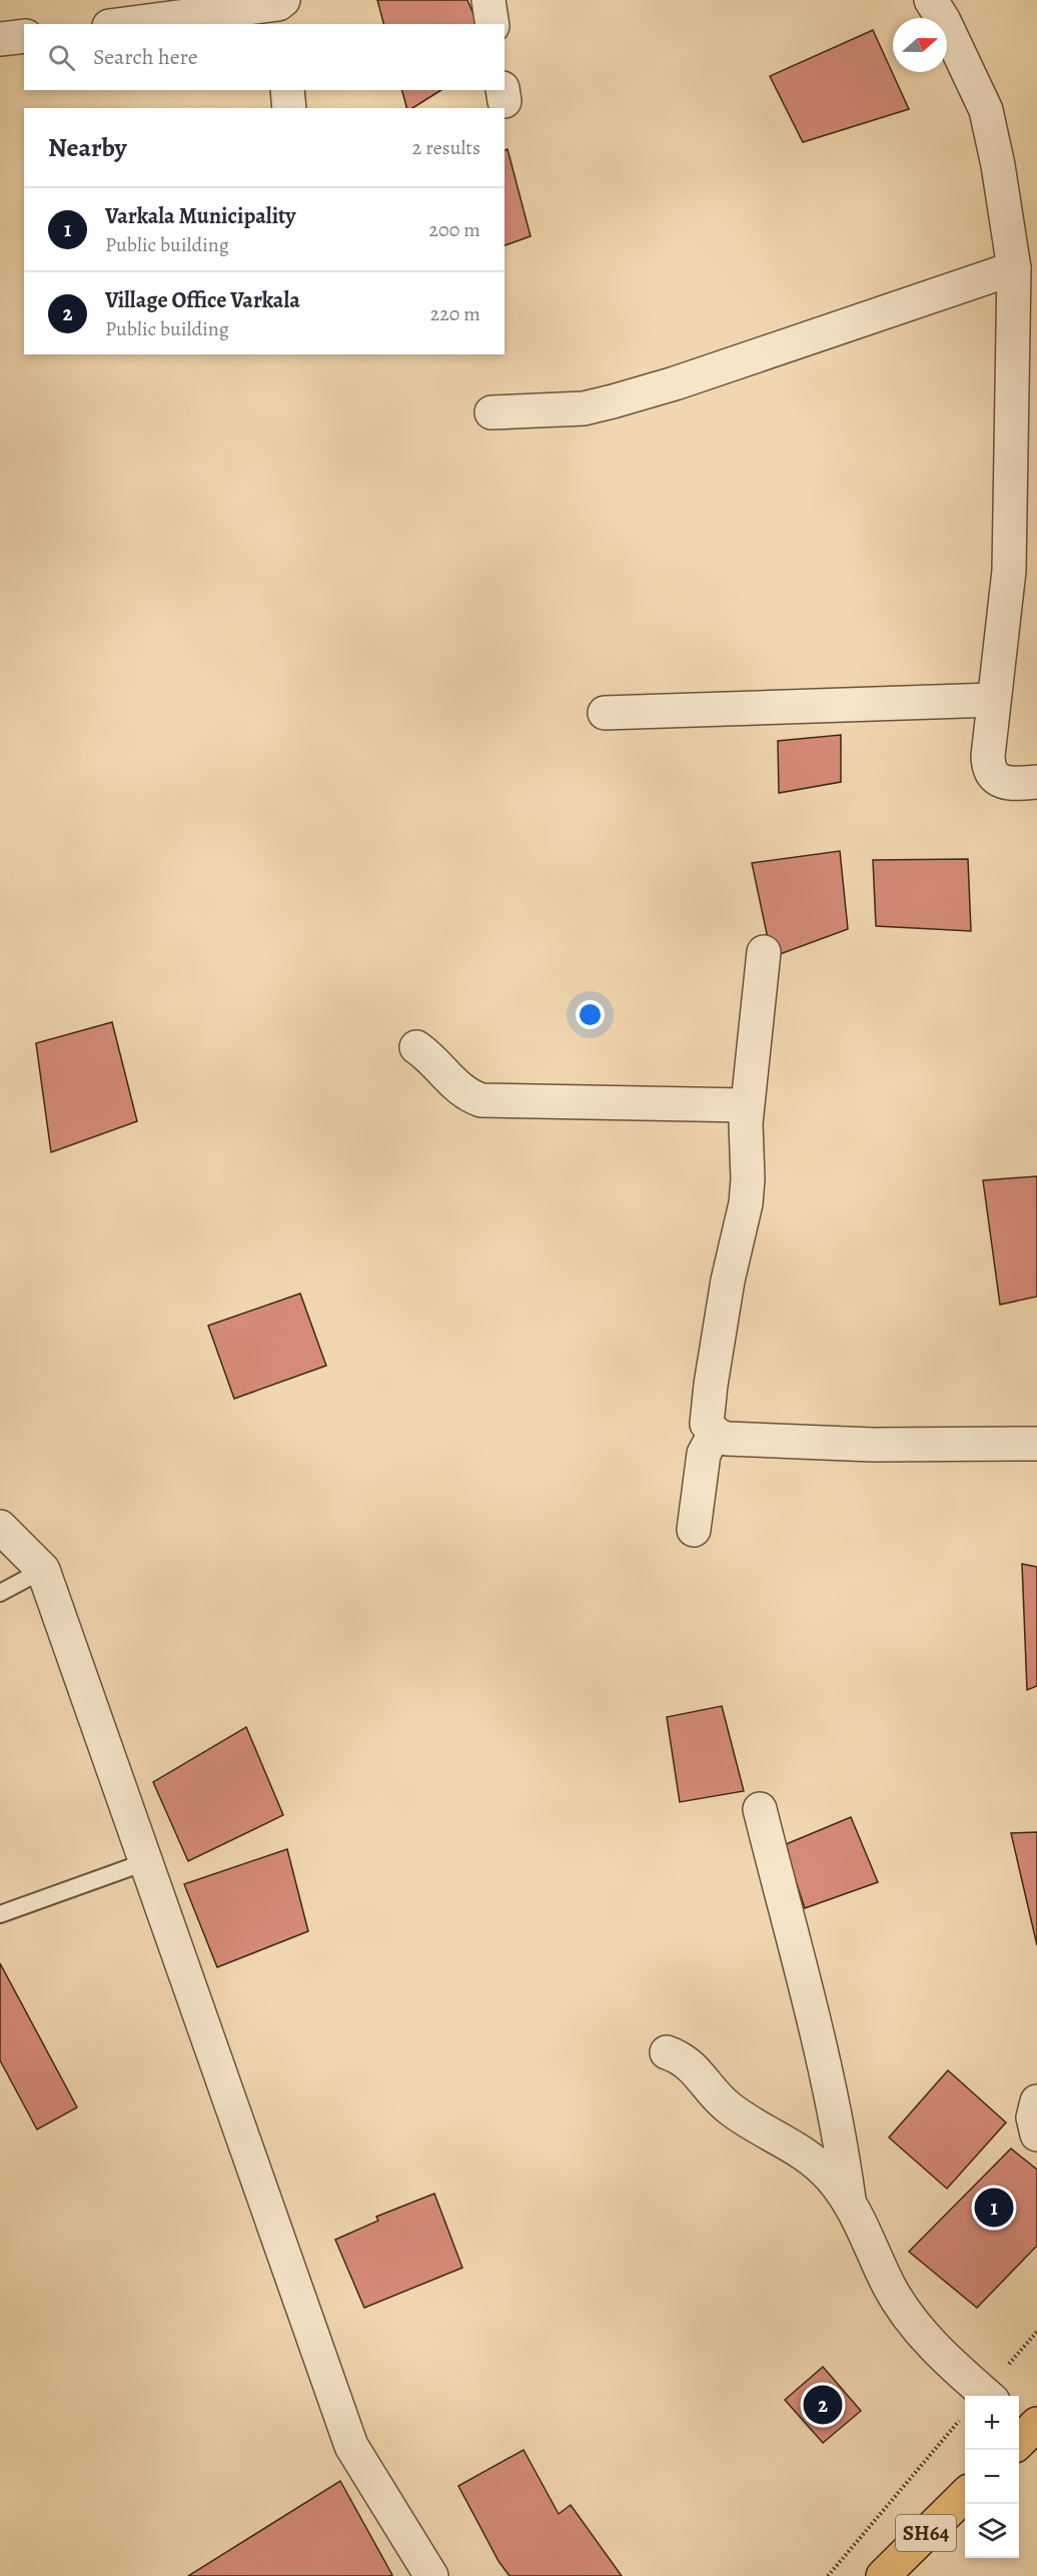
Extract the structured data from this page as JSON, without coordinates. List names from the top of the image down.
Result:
{
  "streets": {
    "main road": ["SH64"]
  },
  "north": "right",
  "page": {
    "search": "Search here",
    "heading": ["Nearby", "2 results"],
    "list": [
      {
        "mark": "1",
        "name": "Varkala Municipality",
        "note": "Public building",
        "value": "200 m"
      },
      {
        "mark": "2",
        "name": "Village Office Varkala",
        "note": "Public building",
        "value": "220 m"
      }
    ],
    "pins": ["1", "2"],
    "map_buttons": ["+", "−"]
  }
}
